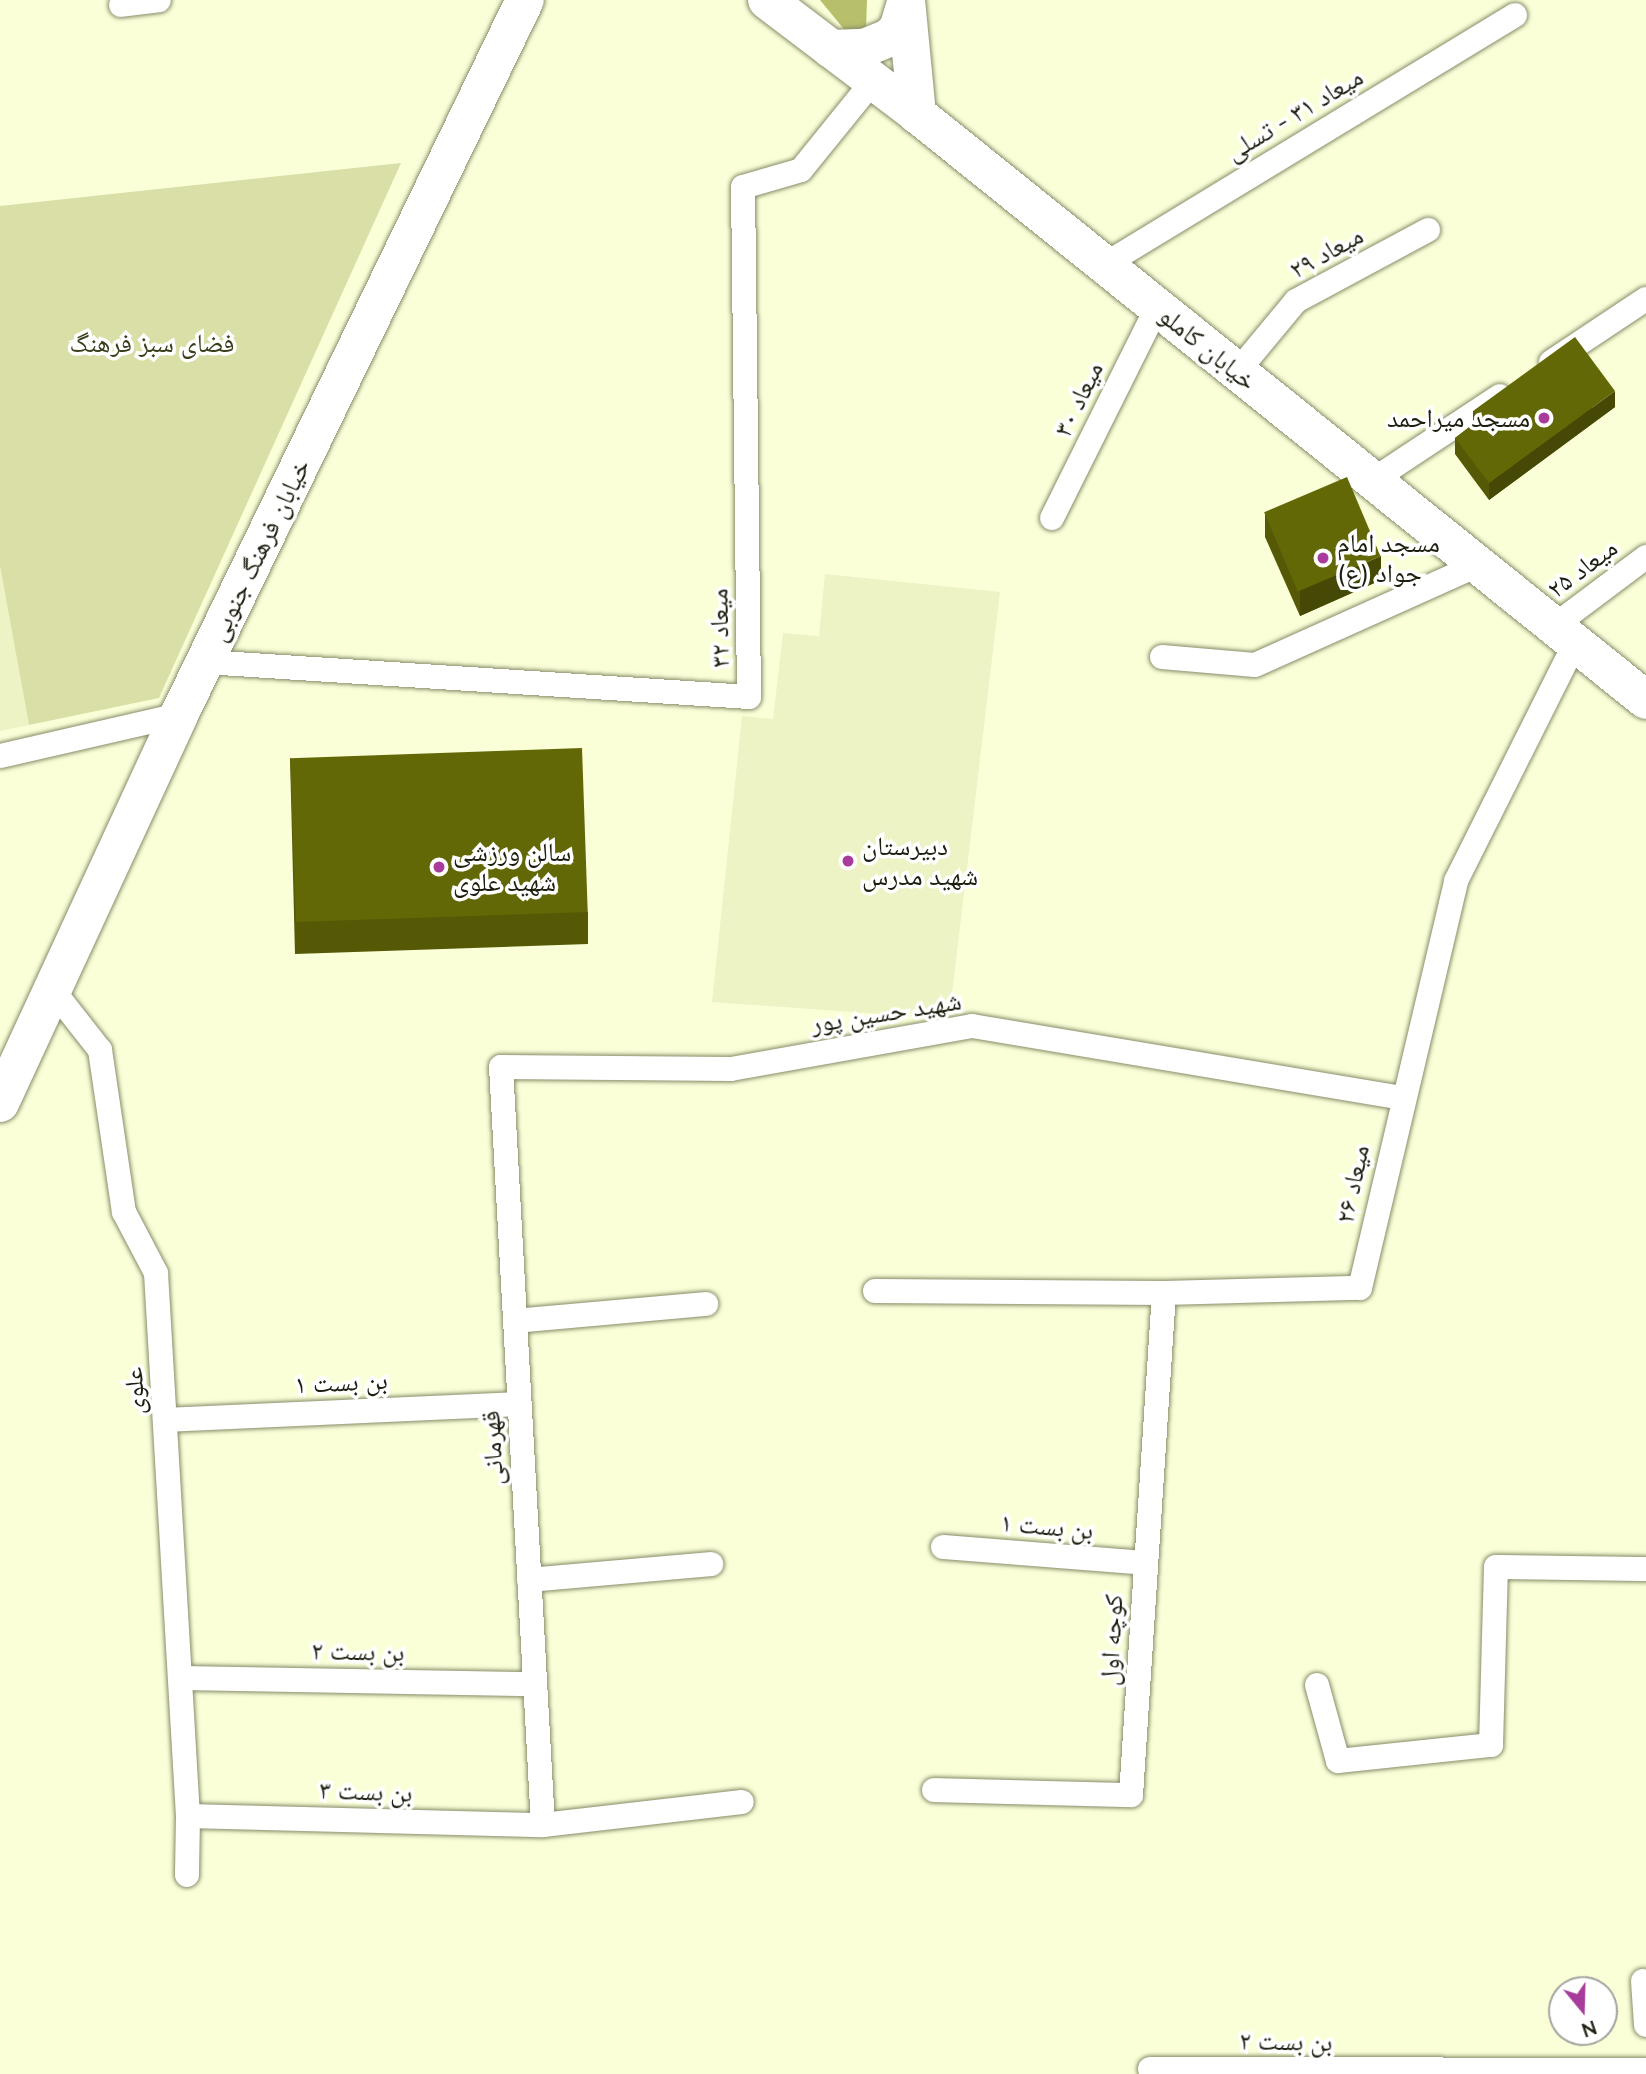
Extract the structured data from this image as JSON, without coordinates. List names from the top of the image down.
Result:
{
  "streets": {
    "street": ["خیابان کاملو", "خیابان فرهنگ جنوبی"],
    "lane": [
      "میعاد ۳۱ - تسلی",
      "میعاد ۲۹",
      "میعاد ۳۰",
      "میعاد ۲۵",
      "میعاد ۳۲",
      "شهید حسین پور",
      "میعاد ۲۶",
      "بن بست ۱",
      "علوی",
      "قهرمانی",
      "کوچه اول",
      "بن بست ۲",
      "بن بست ۳"
    ]
  },
  "crossings": [
    ["میعاد ۳۱ - تسلی", "خیابان کاملو"],
    ["میعاد ۲۹", "خیابان کاملو"],
    ["خیابان کاملو", "میعاد ۳۰"],
    ["خیابان کاملو", "میعاد ۲۵"],
    ["خیابان کاملو", "میعاد ۳۲"],
    ["خیابان کاملو", "میعاد ۲۶"],
    ["خیابان فرهنگ جنوبی", "میعاد ۳۲"],
    ["خیابان فرهنگ جنوبی", "علوی"],
    ["میعاد ۲۵", "میعاد ۲۶"],
    ["شهید حسین پور", "میعاد ۲۶"],
    ["شهید حسین پور", "قهرمانی"],
    ["میعاد ۲۶", "کوچه اول"],
    ["بن بست ۱", "علوی"],
    ["بن بست ۱", "قهرمانی"],
    ["بن بست ۱", "کوچه اول"],
    ["علوی", "بن بست ۲"],
    ["علوی", "بن بست ۳"],
    ["قهرمانی", "بن بست ۲"],
    ["قهرمانی", "بن بست ۳"]
  ],
  "parks": ["فضای سبز فرهنگ"],
  "places": [
    "مسجد میراحمد",
    "مسجد امام جواد (ع)",
    "دبیرستان شهید مدرس",
    "سالن ورزشی شهید علوی"
  ],
  "north": "bottom"
}
